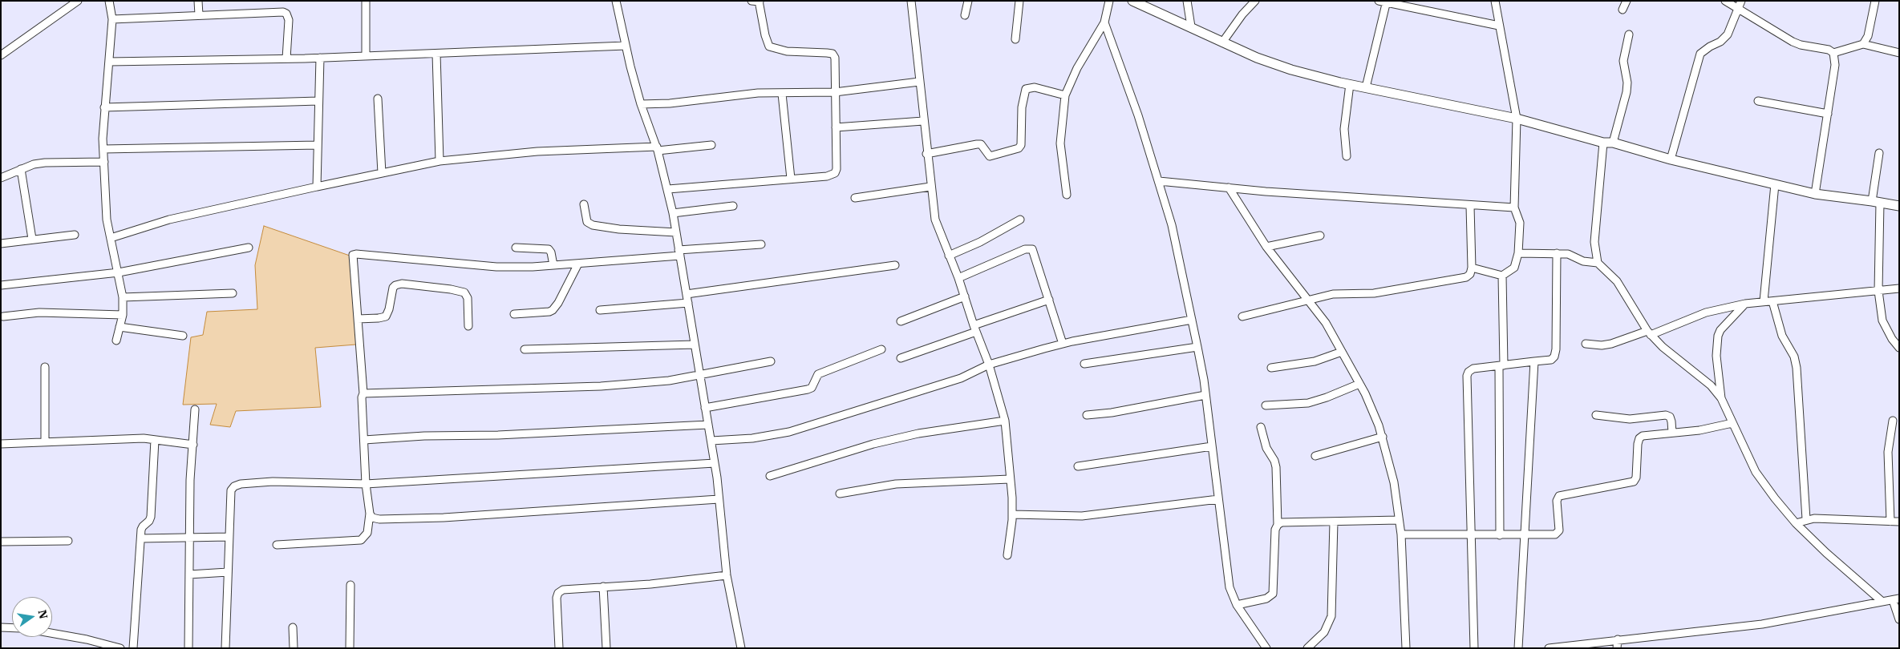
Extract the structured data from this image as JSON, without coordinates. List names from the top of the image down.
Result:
{
  "north": "right"
}
